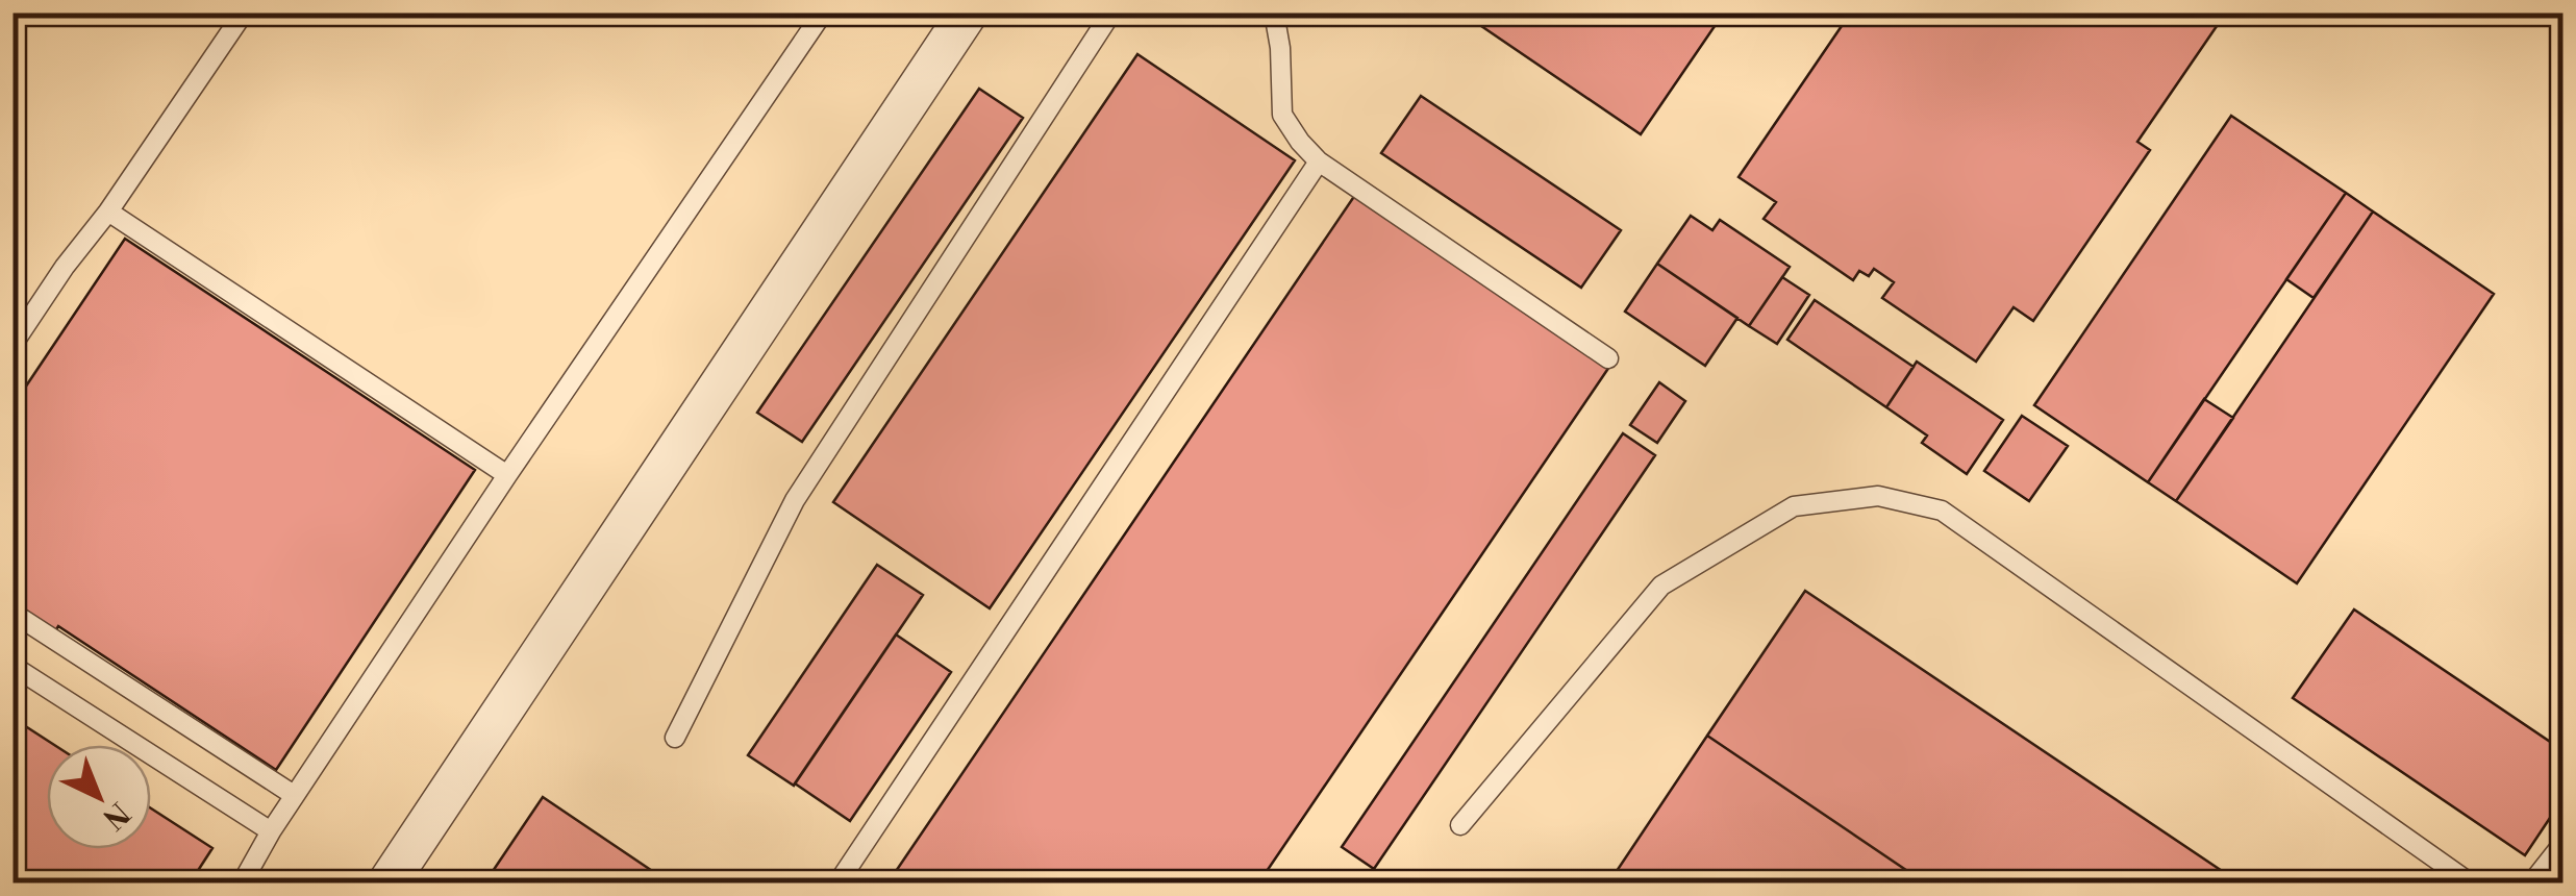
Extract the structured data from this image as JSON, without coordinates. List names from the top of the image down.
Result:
{
  "north": "bottom right"
}
